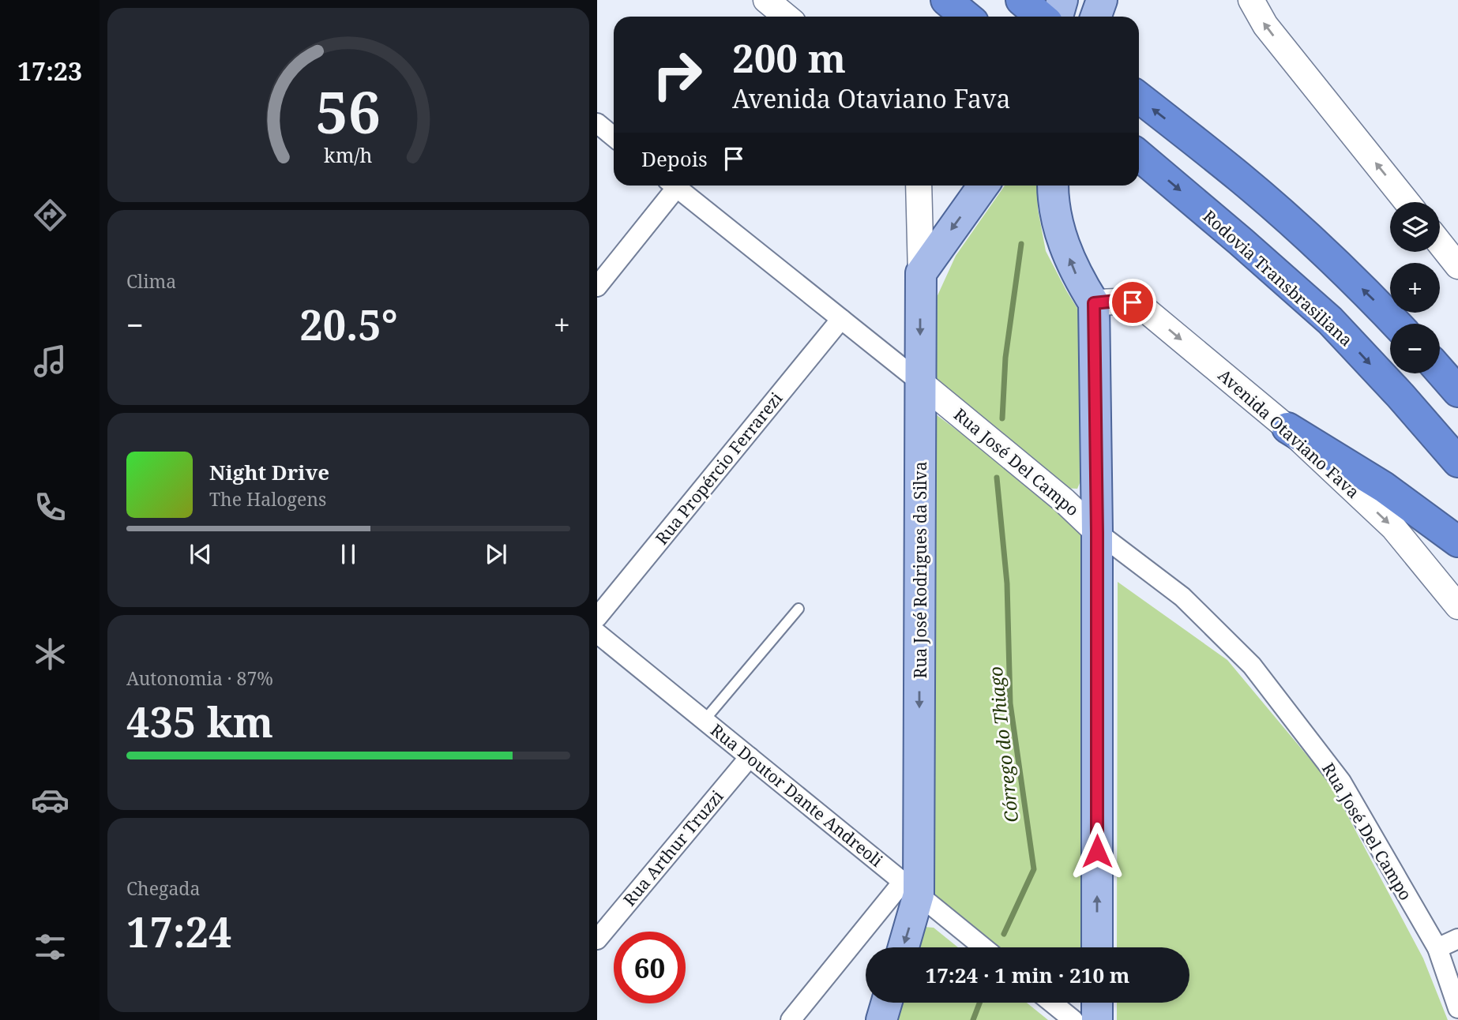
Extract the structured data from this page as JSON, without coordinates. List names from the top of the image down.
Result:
{
  "streets": {
    "highway": ["Rodovia Transbrasiliana"],
    "main road": ["Rua José Rodrigues da Silva"],
    "street": [
      "Avenida Otaviano Fava",
      "Rua José Del Campo",
      "Rua Propércio Ferrarezi",
      "Rua Doutor Dante Andreoli",
      "Rua Arthur Truzzi"
    ]
  },
  "crossings": [
    ["Rua José Del Campo", "Rua Propércio Ferrarezi"],
    ["Rua José Del Campo", "Rua José Rodrigues da Silva"],
    ["Rua José Rodrigues da Silva", "Rua Doutor Dante Andreoli"],
    ["Rua Doutor Dante Andreoli", "Rua Arthur Truzzi"]
  ],
  "one_way": ["Avenida Otaviano Fava", "Rua José Rodrigues da Silva"],
  "water": ["Córrego do Thiago"],
  "page": {
    "tabs": "17:23",
    "turn": ["200 m", "Avenida Otaviano Fava"],
    "then": "Depois",
    "map_buttons": ["+", "−"],
    "tile": [
      "Clima",
      ["Autonomia · 87%", "435 km"],
      ["Chegada", "17:24"]
    ],
    "heat": ["−", "20.5°", "+"],
    "song": ["Night Drive", "The Halogens"],
    "limit": "60",
    "trip": "17:24 · 1 min · 210 m",
    "gauge": ["56", "km/h"]
  }
}
